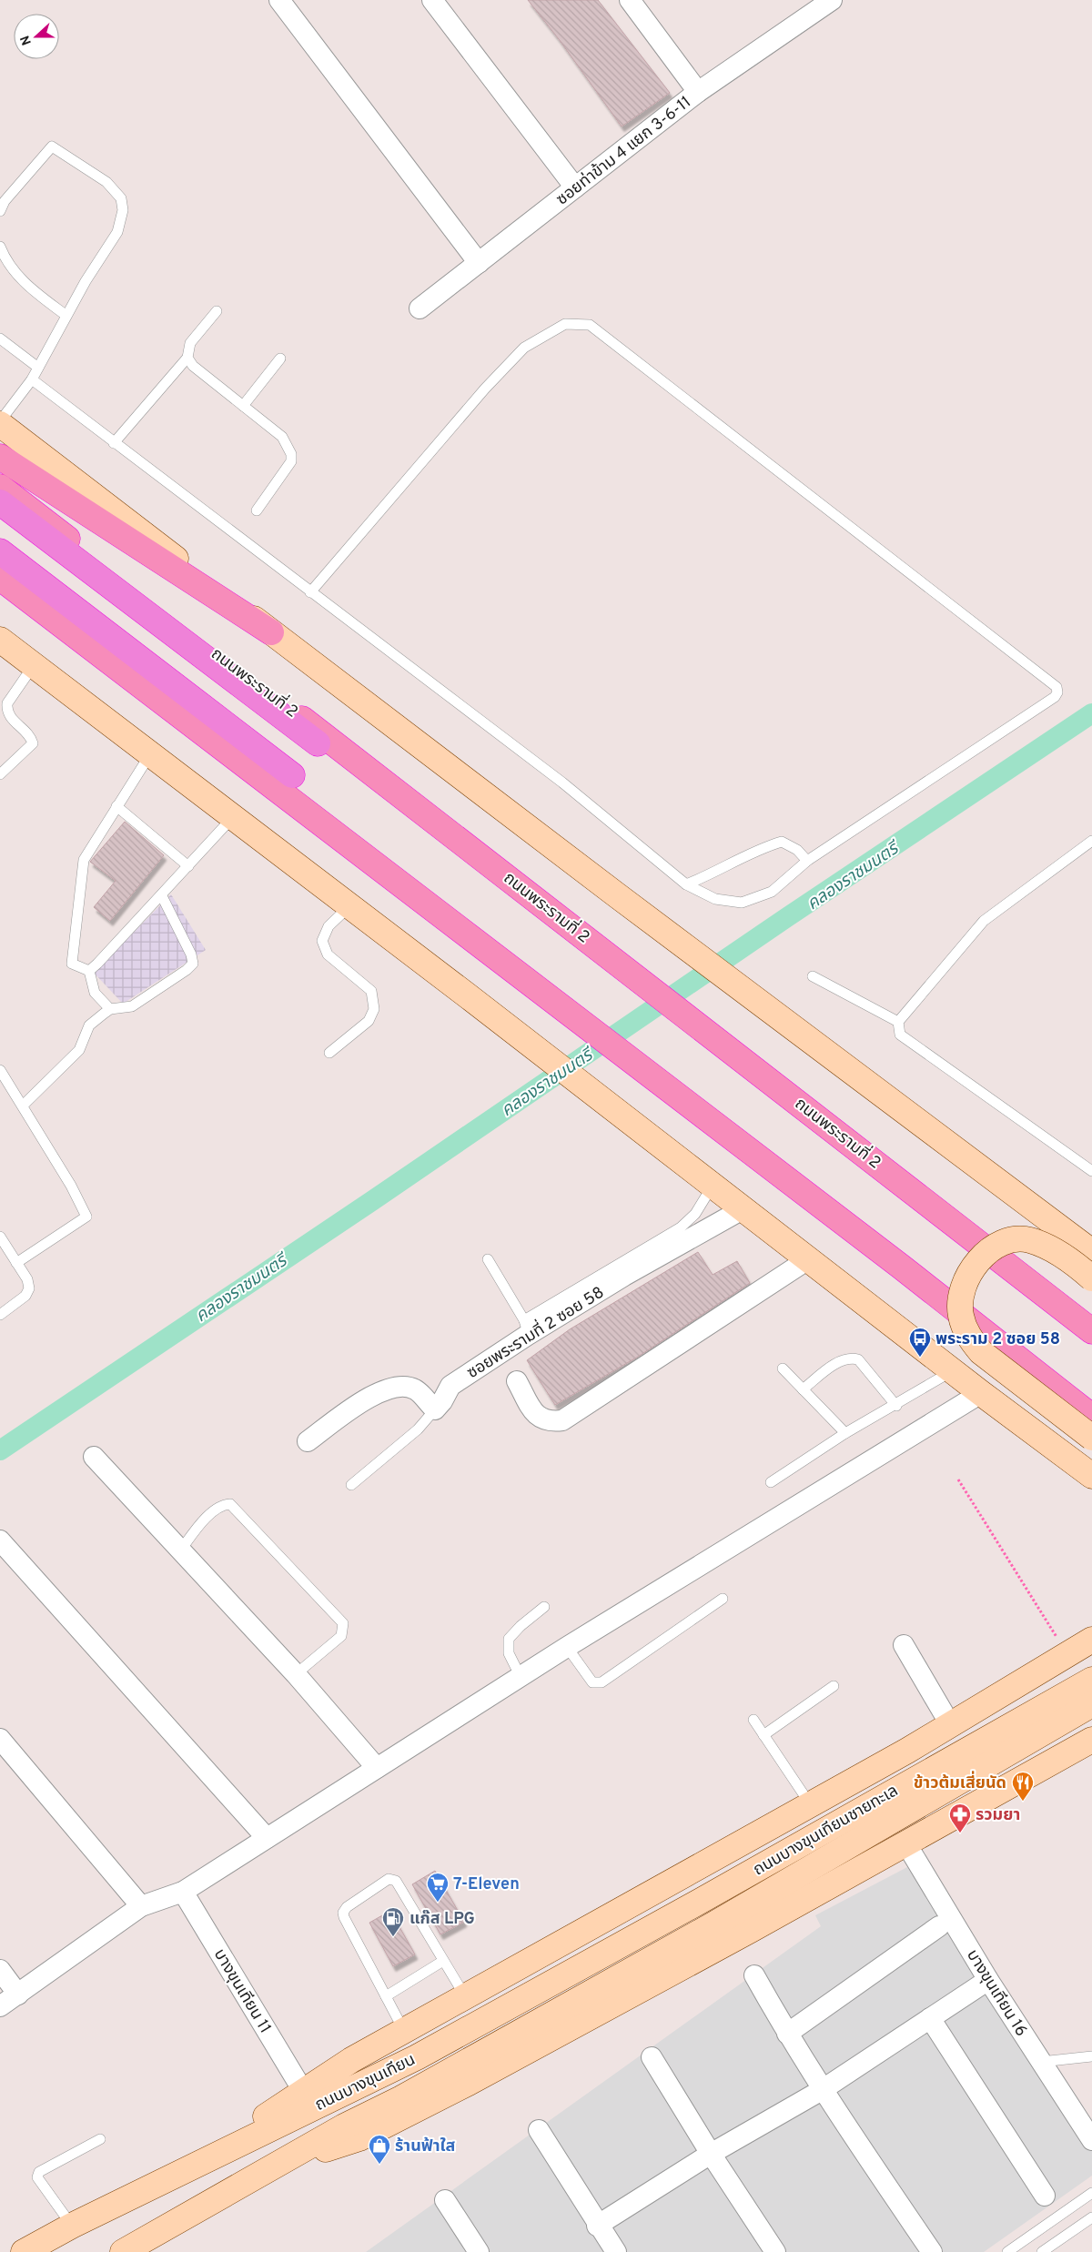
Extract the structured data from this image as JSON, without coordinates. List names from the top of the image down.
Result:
{
  "streets": {
    "highway": ["ถนนพระรามที่ 2"],
    "main road": ["ถนนบางขุนเทียนชายทะเล", "ถนนบางขุนเทียน"],
    "street": [
      "ซอยท่าข้าม 4 แยก 3-6-11",
      "ซอยพระรามที่ 2 ซอย 58",
      "บางขุนเทียน 11",
      "บางขุนเทียน 16"
    ]
  },
  "crossings": [
    ["ถนนบางขุนเทียนชายทะเล", "ถนนบางขุนเทียน"]
  ],
  "water": ["คลองราชมนตรี"],
  "places": {
    "bus stop": ["พระราม 2 ซอย 58"],
    "restaurant": ["ข้าวต้มเสี่ยนัด"],
    "pharmacy": ["รวมยา"],
    "supermarket": ["7-Eleven"],
    "fuel station": ["แก๊ส LPG"],
    "shop": ["ร้านฟ้าใส"]
  },
  "north": "left"
}
